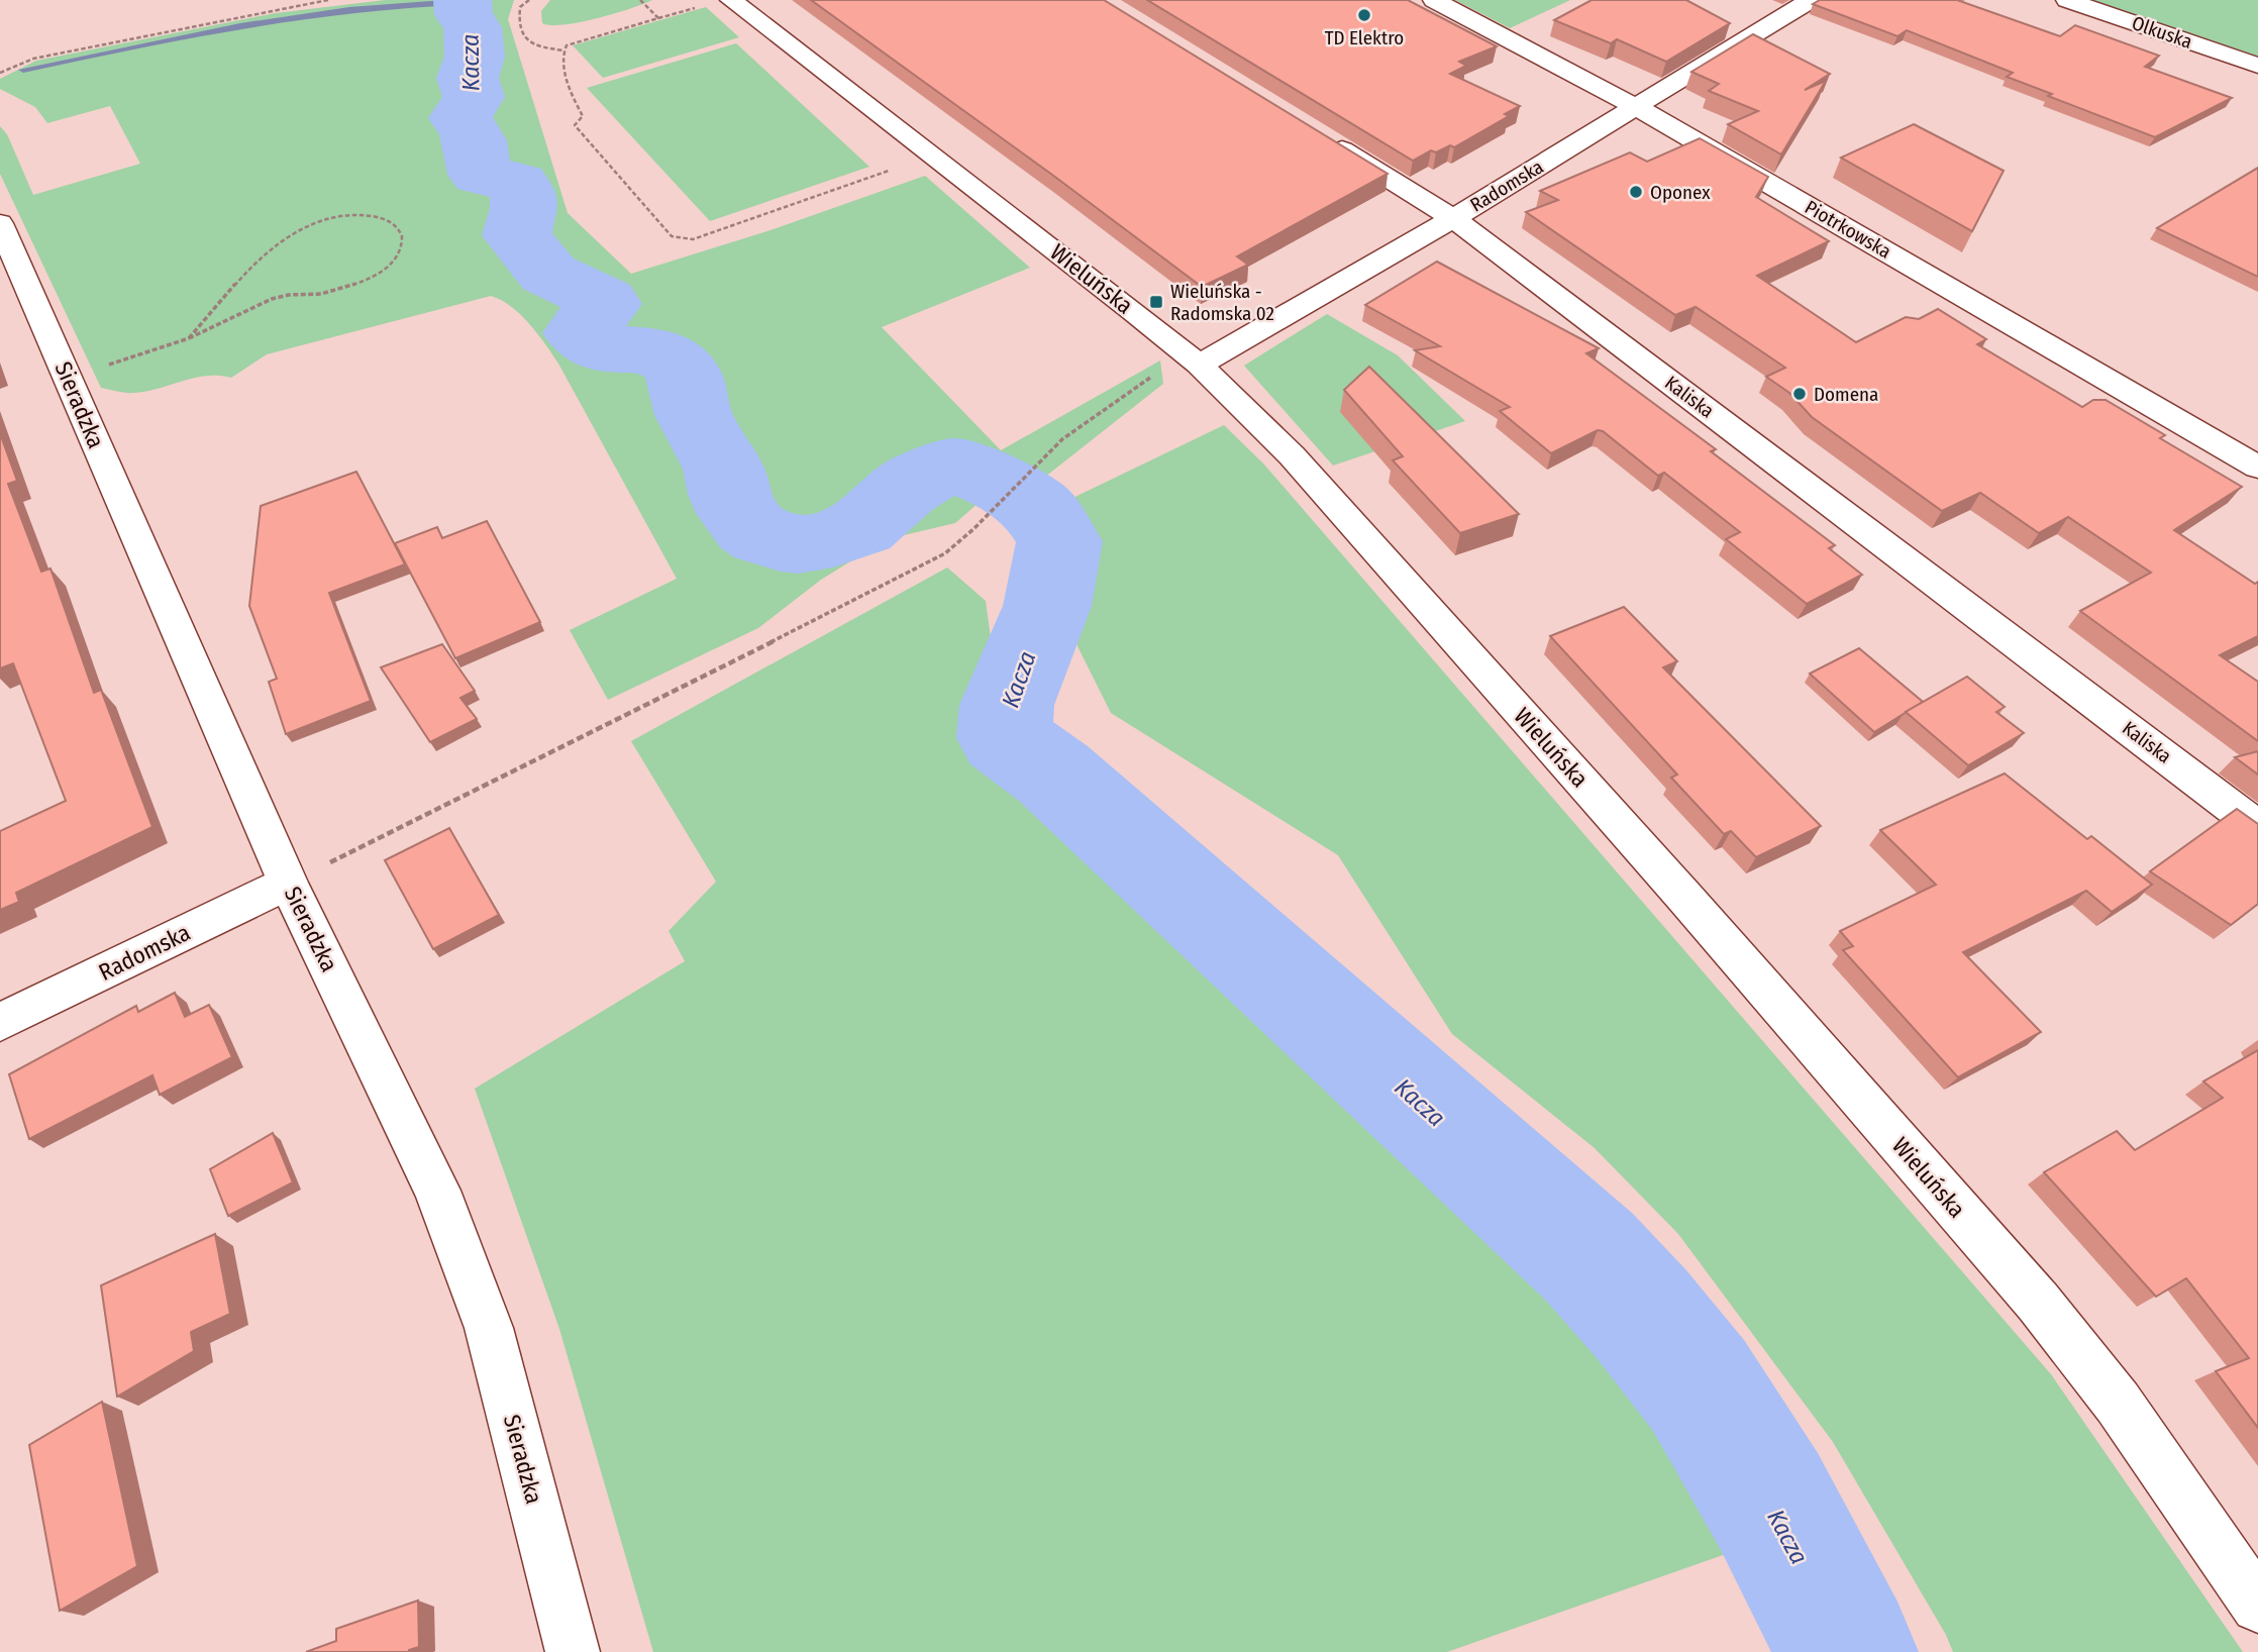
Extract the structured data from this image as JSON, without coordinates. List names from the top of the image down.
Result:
{
  "streets": {
    "street": [
      "Olkuska",
      "Radomska",
      "Piotrkowska",
      "Wieluńska",
      "Kaliska",
      "Sieradzka"
    ]
  },
  "crossings": [
    ["Radomska", "Piotrkowska"],
    ["Radomska", "Wieluńska"],
    ["Radomska", "Kaliska"],
    ["Radomska", "Sieradzka"]
  ],
  "water": ["Kacza"],
  "places": {
    "other": ["TD Elektro", "Oponex", "Domena"],
    "transit": ["Wieluńska - Radomska 02"]
  }
}
